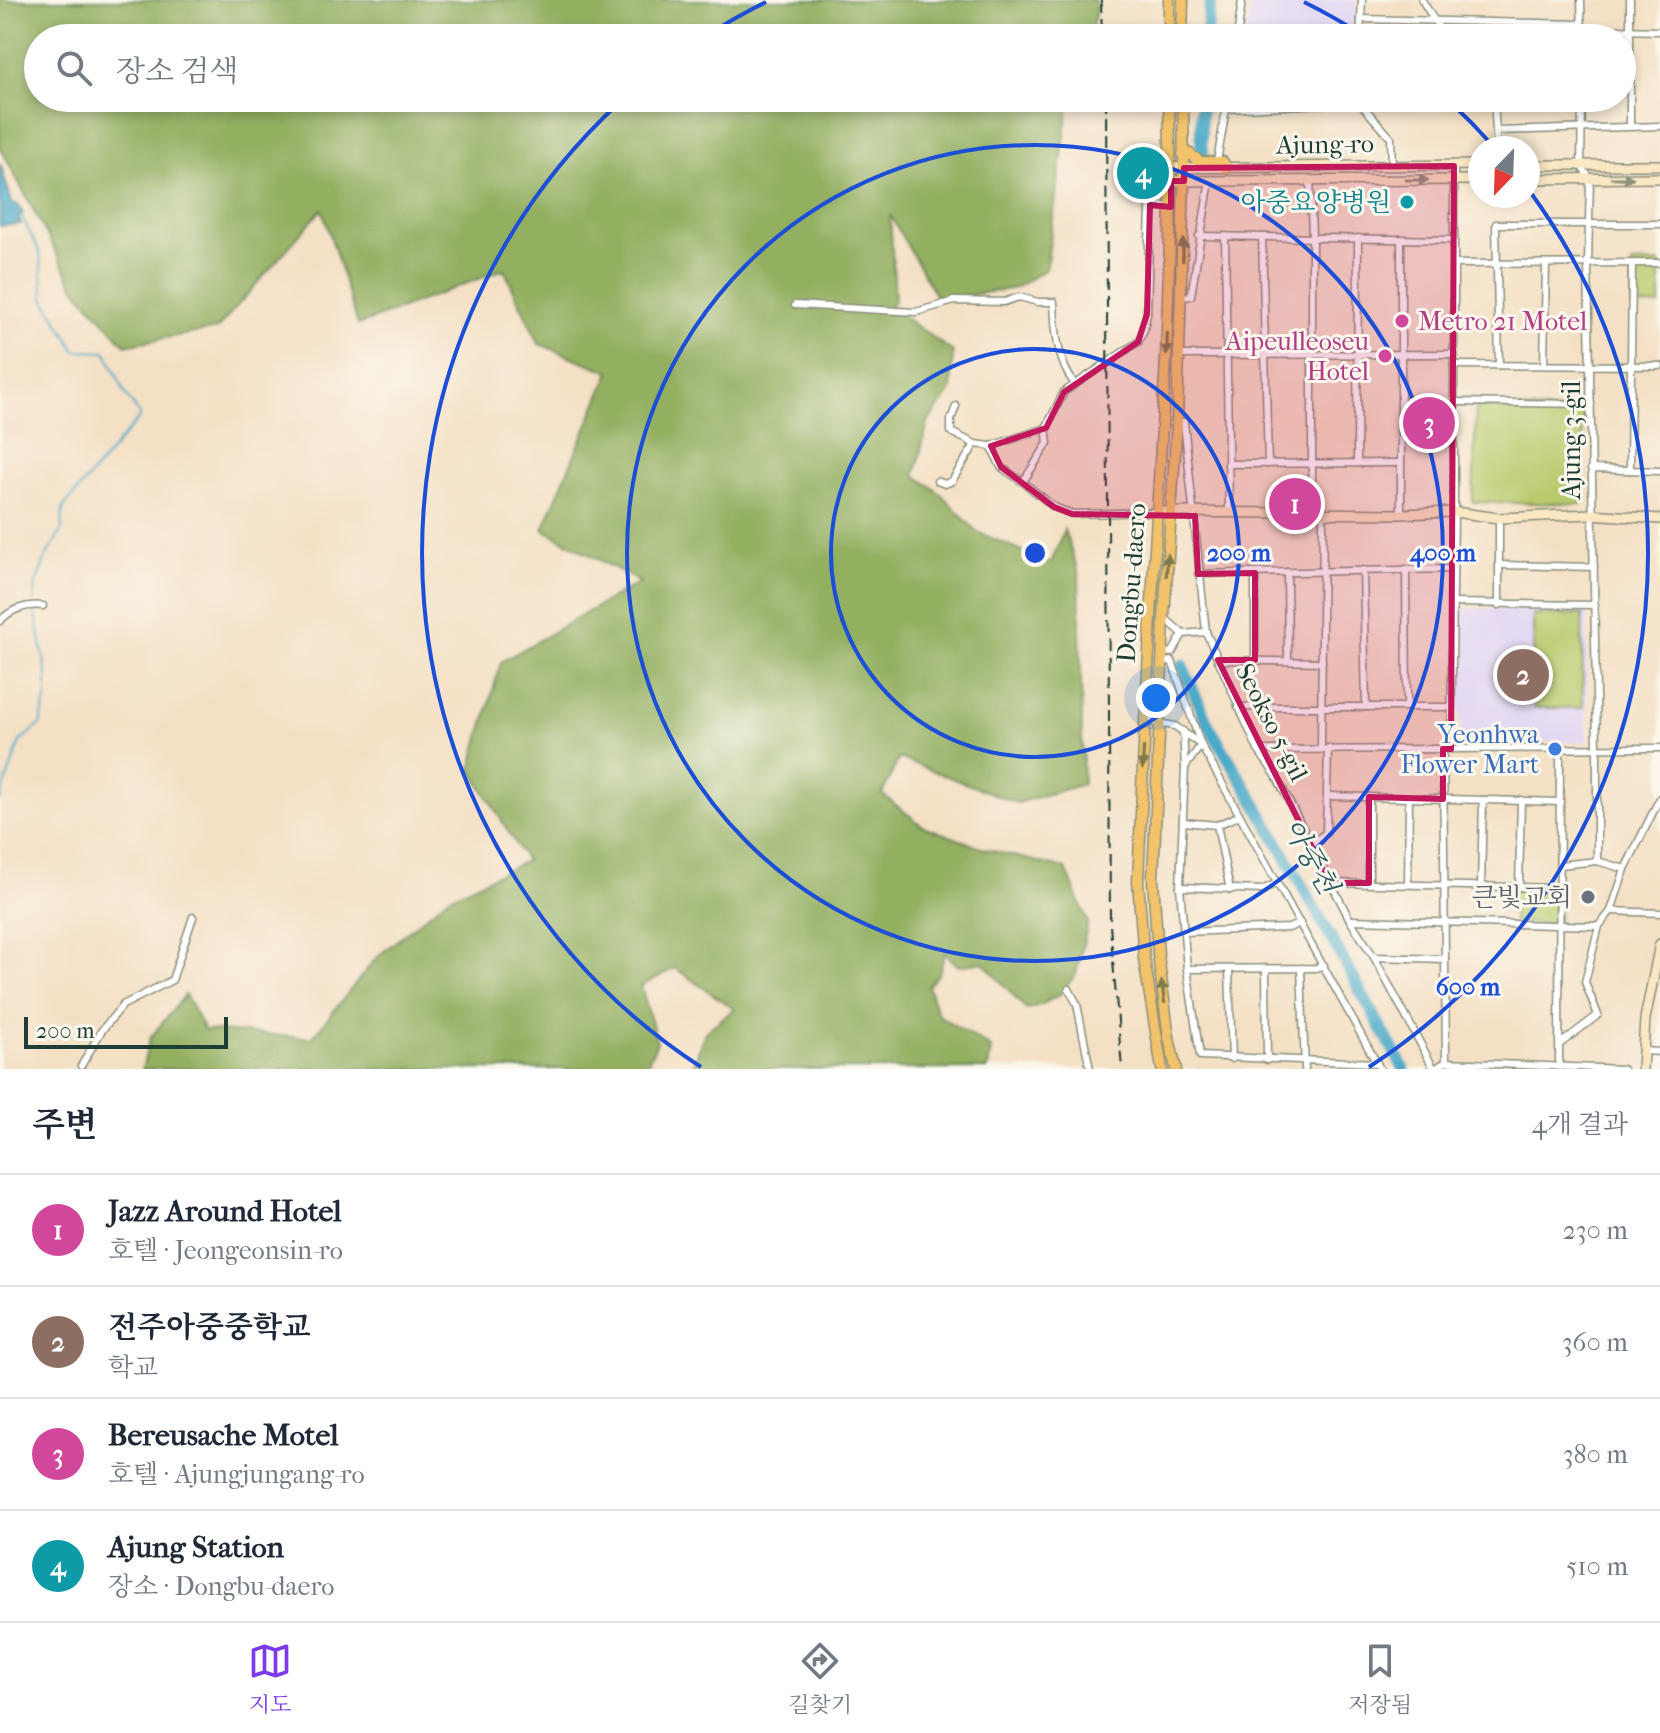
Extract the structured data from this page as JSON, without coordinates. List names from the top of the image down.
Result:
{
  "streets": {
    "main road": ["Dongbu-daero"],
    "street": ["Ajung-ro", "Ajung 3-gil", "Seokso 5-gil"]
  },
  "crossings": [
    ["Ajung-ro", "Dongbu-daero"],
    ["Dongbu-daero", "Seokso 5-gil"]
  ],
  "water": ["아중천"],
  "places": [
    "아중요양병원",
    "Metro 21 Motel",
    "Aipeulleoseu Hotel",
    "Yeonhwa Flower Mart",
    "큰빛교회"
  ],
  "scale_bar": "200 m",
  "north": "bottom left",
  "page": {
    "search": "장소 검색",
    "pins": [
      "4",
      "3",
      "1",
      "2"
    ],
    "scale": "200 m",
    "heading": ["주변", "4개 결과"],
    "list": [
      {
        "mark": "1",
        "name": "Jazz Around Hotel",
        "note": "호텔 · Jeongeonsin-ro",
        "value": "230 m"
      },
      {
        "mark": "2",
        "name": "전주아중중학교",
        "note": "학교",
        "value": "360 m"
      },
      {
        "mark": "3",
        "name": "Bereusache Motel",
        "note": "호텔 · Ajungjungang-ro",
        "value": "380 m"
      },
      {
        "mark": "4",
        "name": "Ajung Station",
        "note": "장소 · Dongbu-daero",
        "value": "510 m"
      }
    ],
    "nav": ["지도", "길찾기", "저장됨"]
  },
  "rings": ["200 m", "400 m", "600 m"]
}
